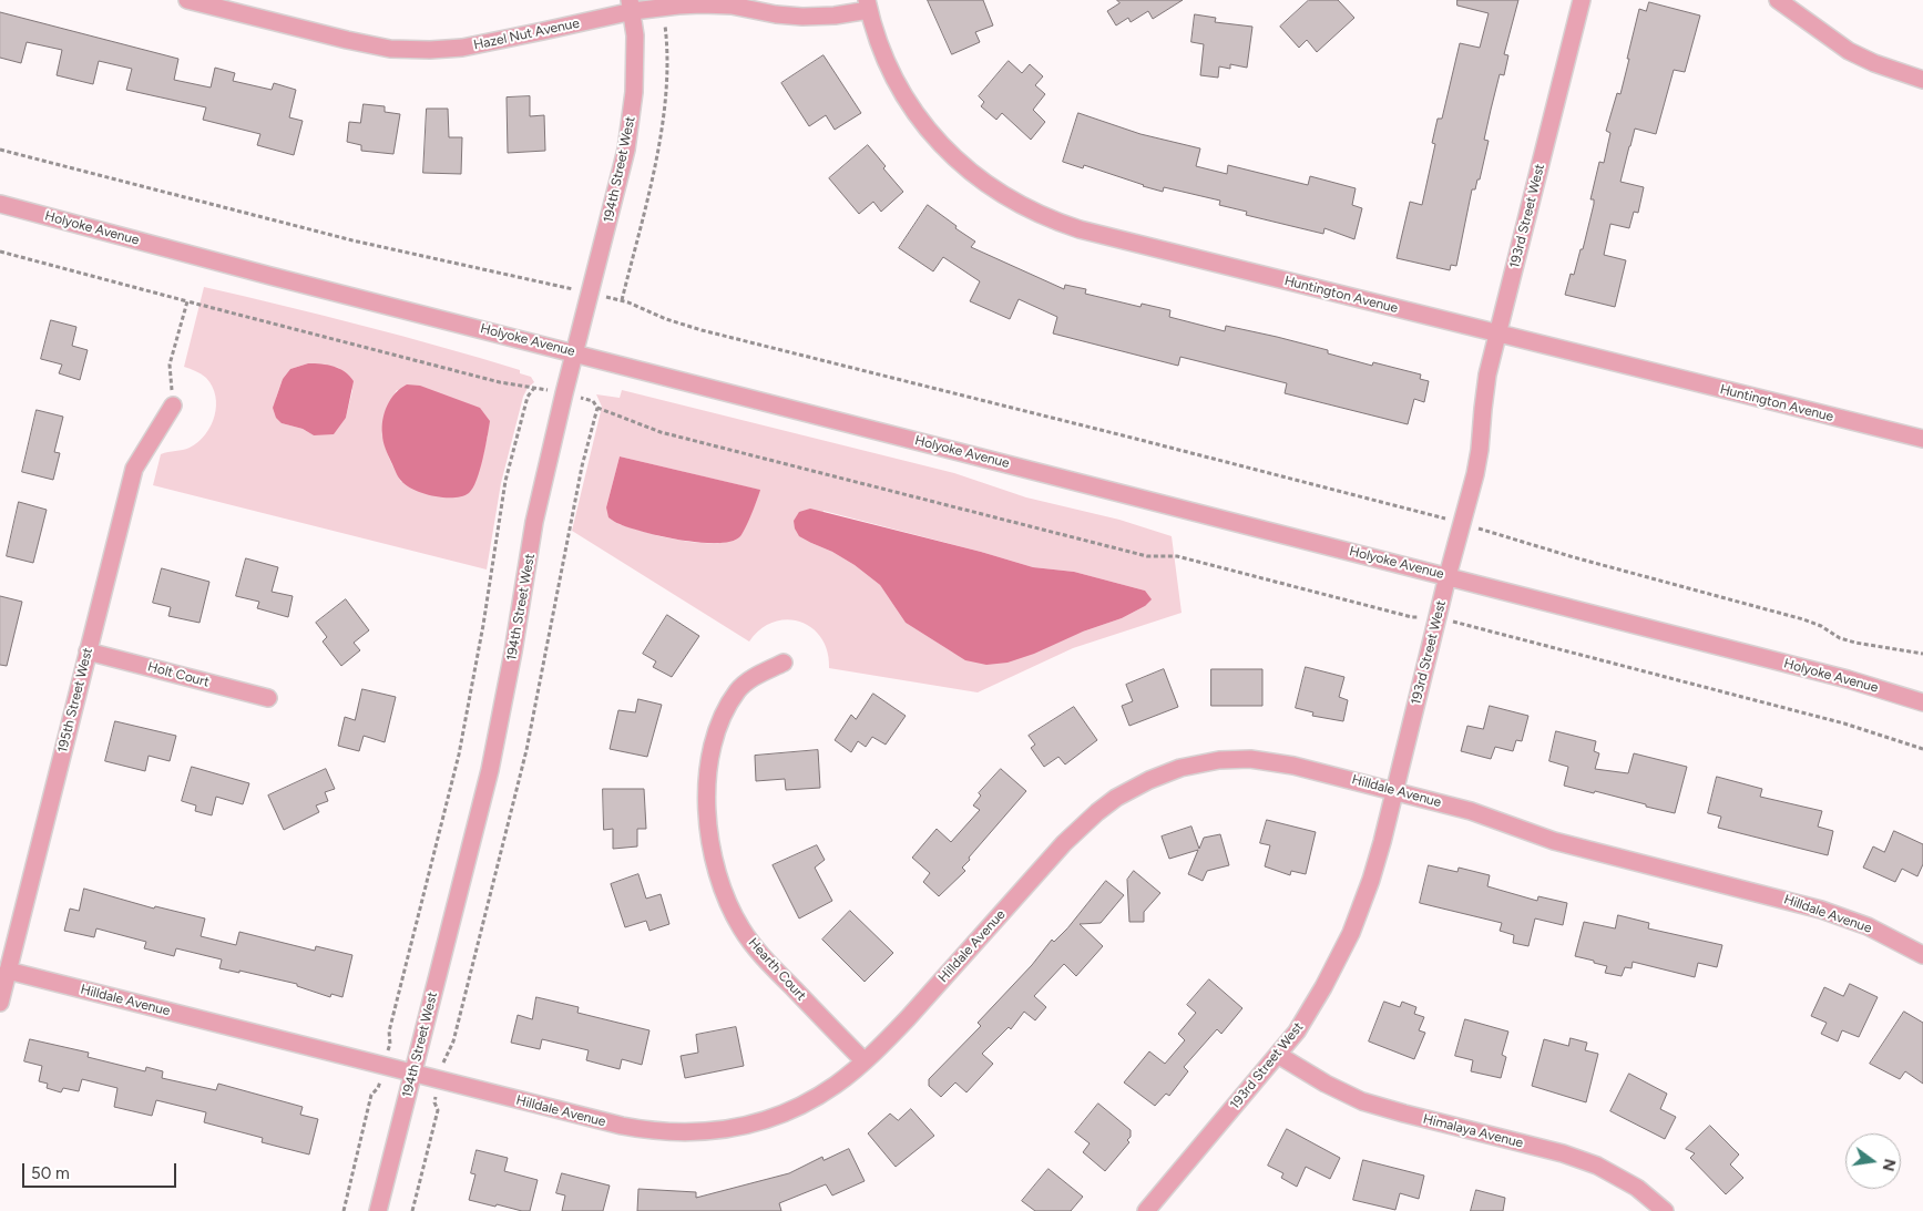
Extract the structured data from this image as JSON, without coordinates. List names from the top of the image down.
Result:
{
  "streets": {
    "street": [
      "Hazel Nut Avenue",
      "194th Street West",
      "193rd Street West",
      "Holyoke Avenue",
      "Huntington Avenue",
      "Holt Court",
      "195th Street West",
      "Hilldale Avenue",
      "Hearth Court",
      "Himalaya Avenue"
    ]
  },
  "crossings": [
    ["Hazel Nut Avenue", "194th Street West"],
    ["Hazel Nut Avenue", "Huntington Avenue"],
    ["194th Street West", "Holyoke Avenue"],
    ["194th Street West", "Hilldale Avenue"],
    ["193rd Street West", "Holyoke Avenue"],
    ["193rd Street West", "Huntington Avenue"],
    ["193rd Street West", "Hilldale Avenue"],
    ["193rd Street West", "Himalaya Avenue"],
    ["Holt Court", "195th Street West"],
    ["195th Street West", "Hilldale Avenue"],
    ["Hilldale Avenue", "Hearth Court"]
  ],
  "scale_bar": "50 m",
  "north": "right"
}
